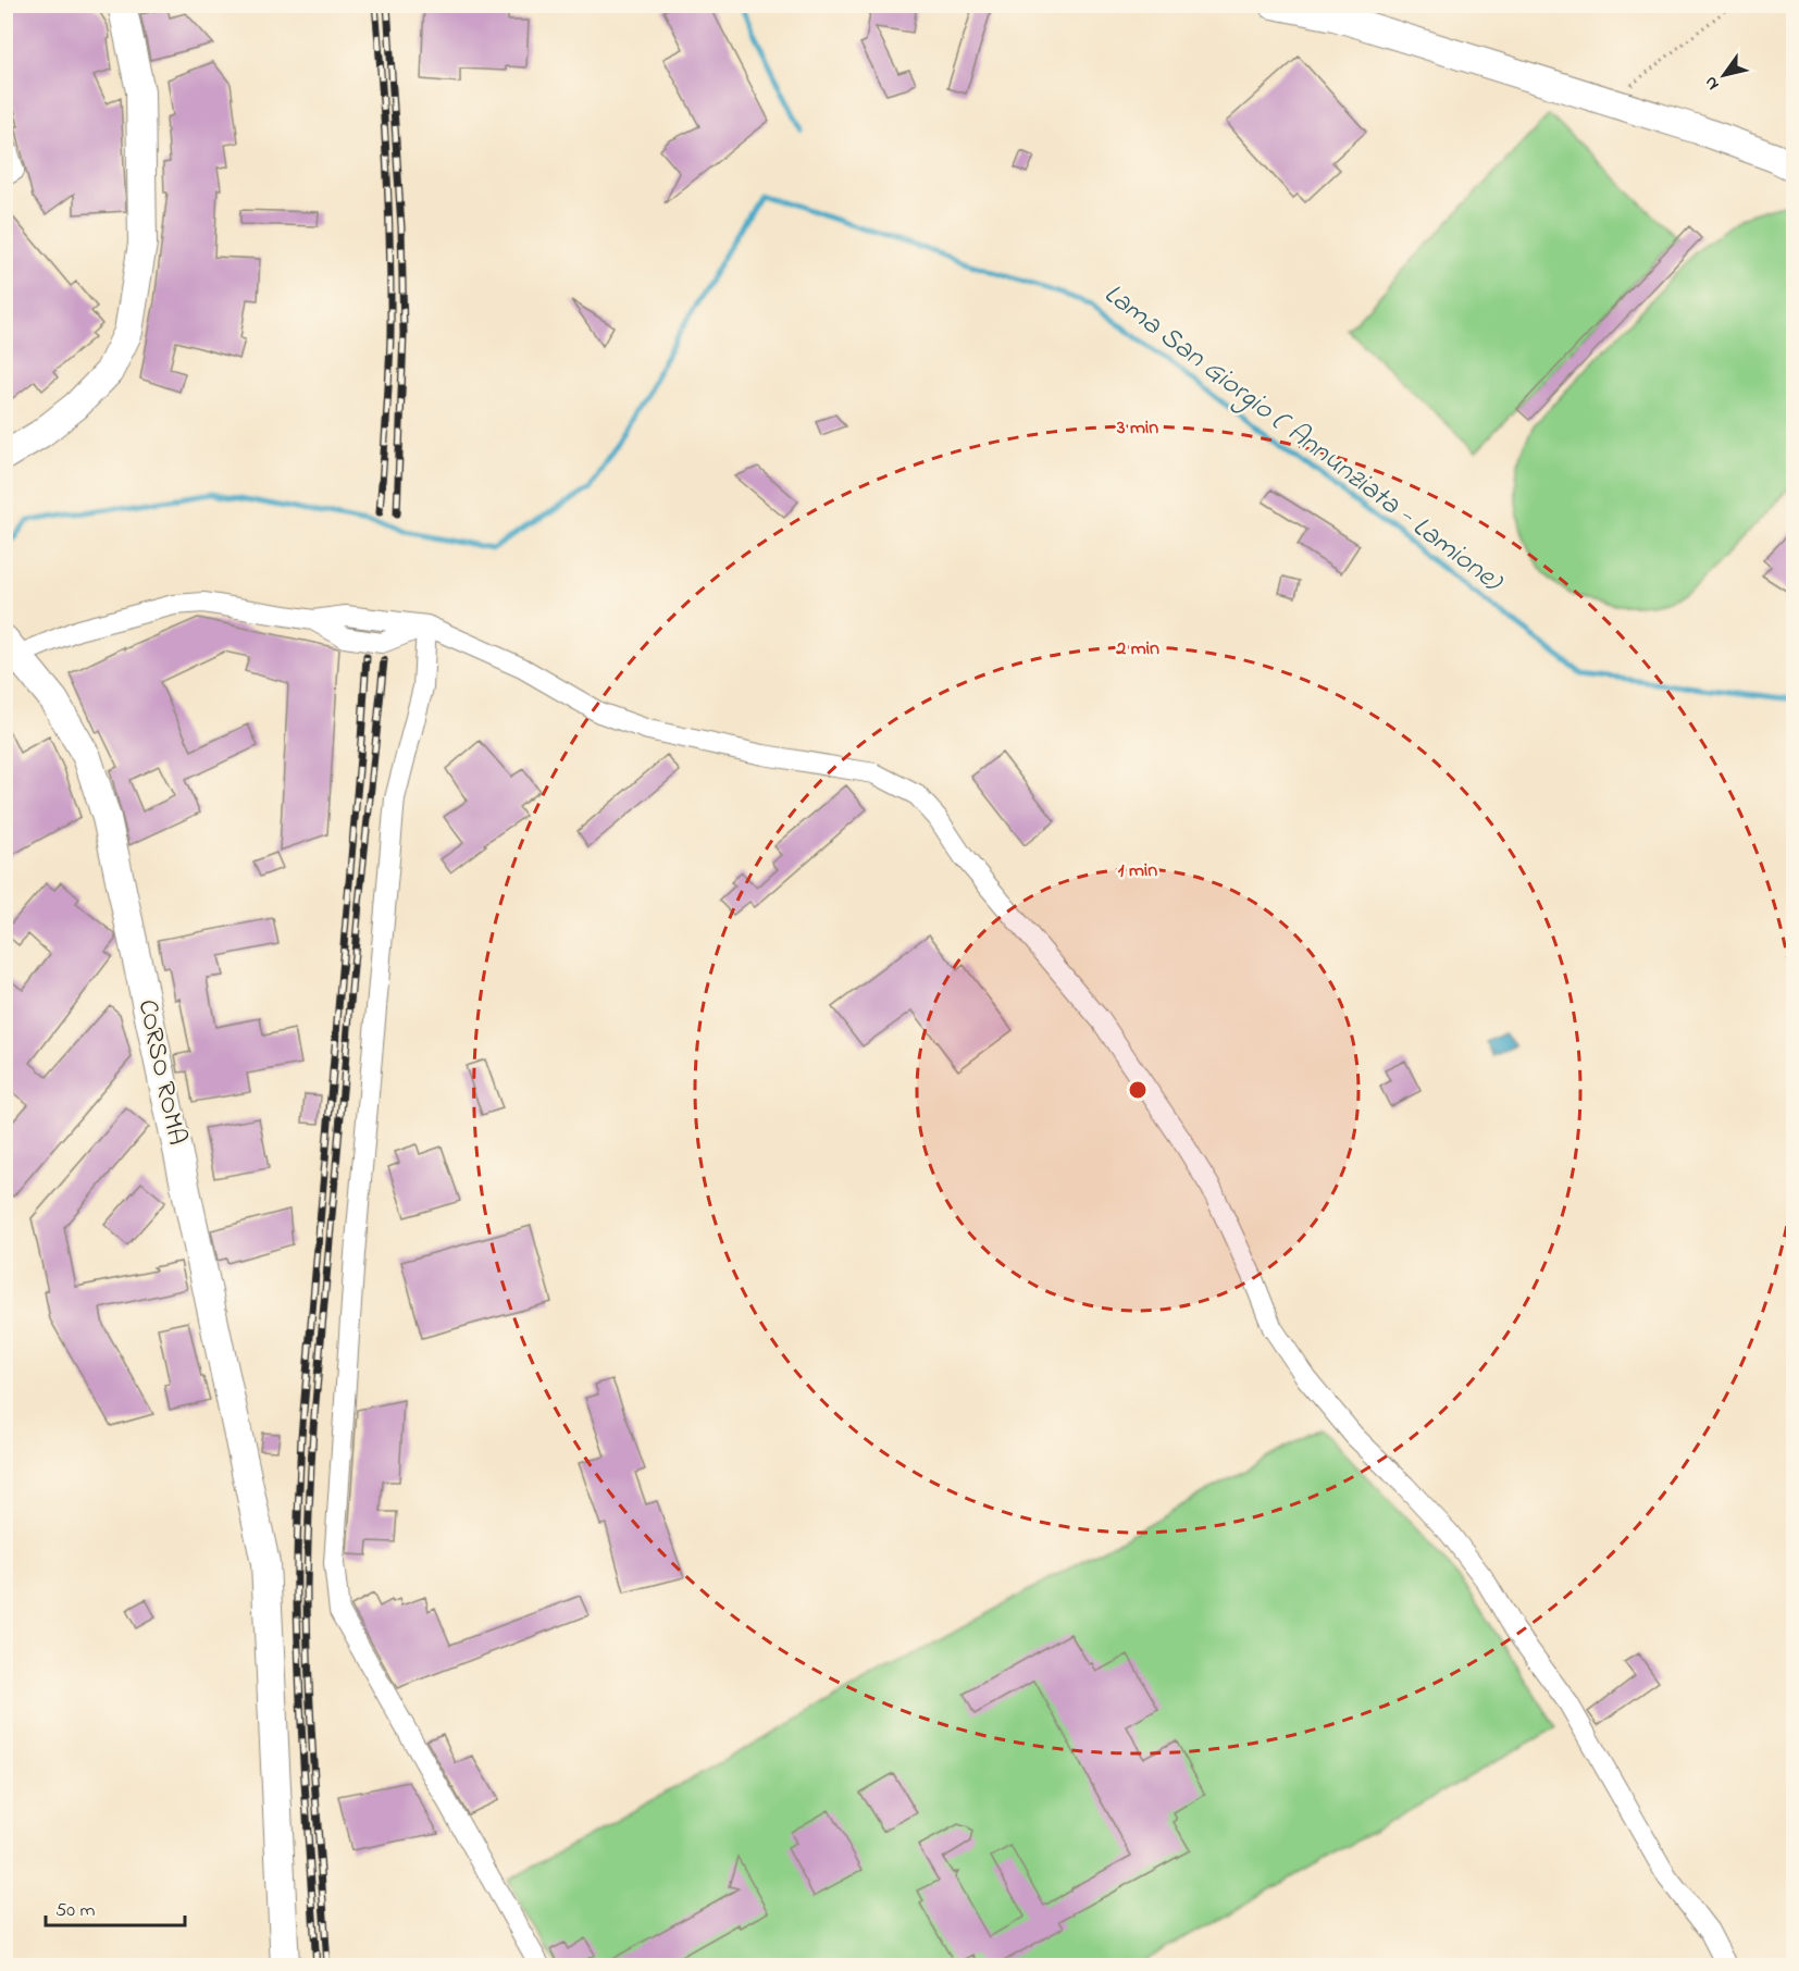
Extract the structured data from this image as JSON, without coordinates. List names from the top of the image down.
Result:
{
  "streets": {
    "main road": ["CORSO ROMA"]
  },
  "water": ["Lama San Giorgio ( Annunziata - Lamione)"],
  "scale_bar": "50 m",
  "north": "bottom left",
  "rings": ["3 min", "2 min", "1 min"]
}
